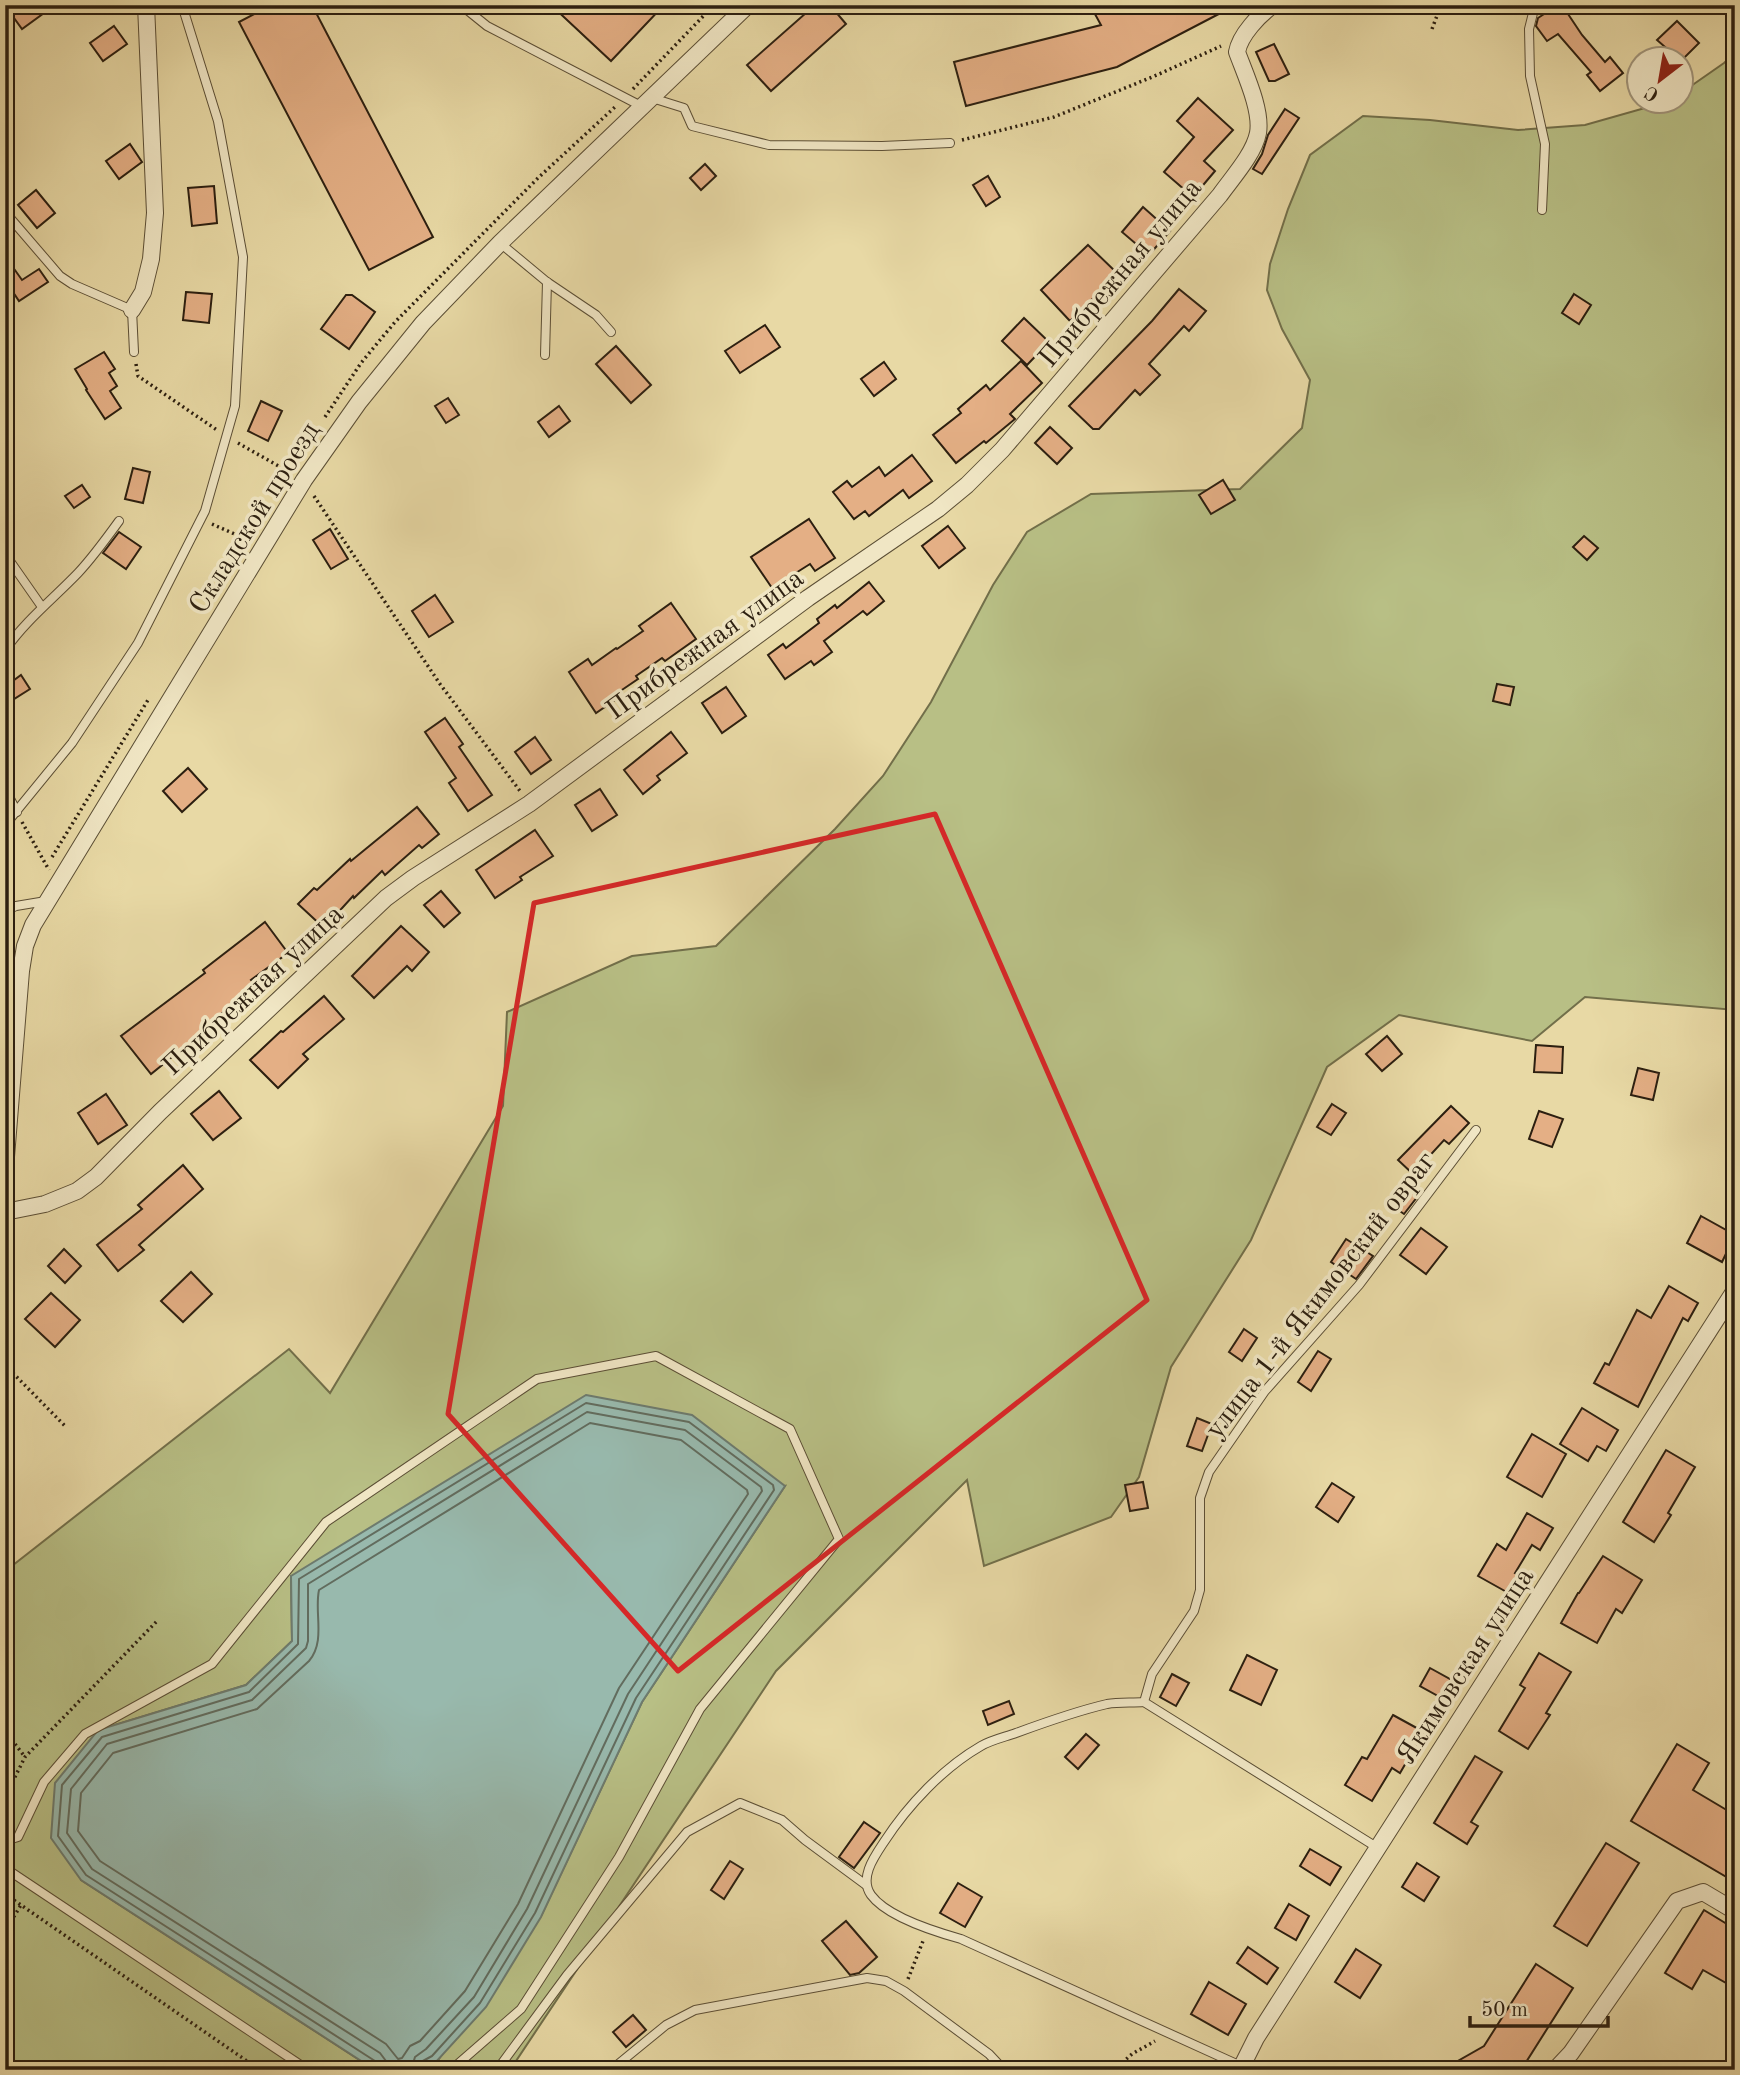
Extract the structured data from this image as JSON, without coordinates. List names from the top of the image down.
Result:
{
  "streets": {
    "street": ["Прибрежная улица", "Складской проезд", "Якимовская улица"],
    "lane": ["улица 1-й Якимовский овраг"]
  },
  "scale_bar": "50 m",
  "north": "bottom left"
}
